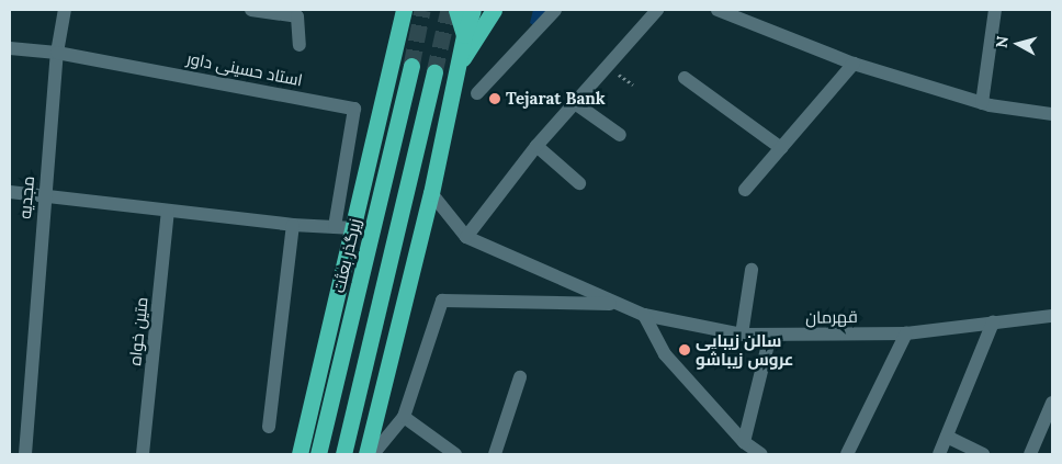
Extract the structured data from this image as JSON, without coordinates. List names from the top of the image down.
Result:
{
  "streets": {
    "highway": ["زیرگذر بعثت"],
    "street": [
      "استاد حسینی داور",
      "مجدیه",
      "قهرمان",
      "متین خواه"
    ]
  },
  "crossings": [
    ["استاد حسینی داور", "مجدیه"]
  ],
  "places": ["Tejarat Bank", "سالن زیبایی عروس زیباشو"],
  "north": "left"
}
